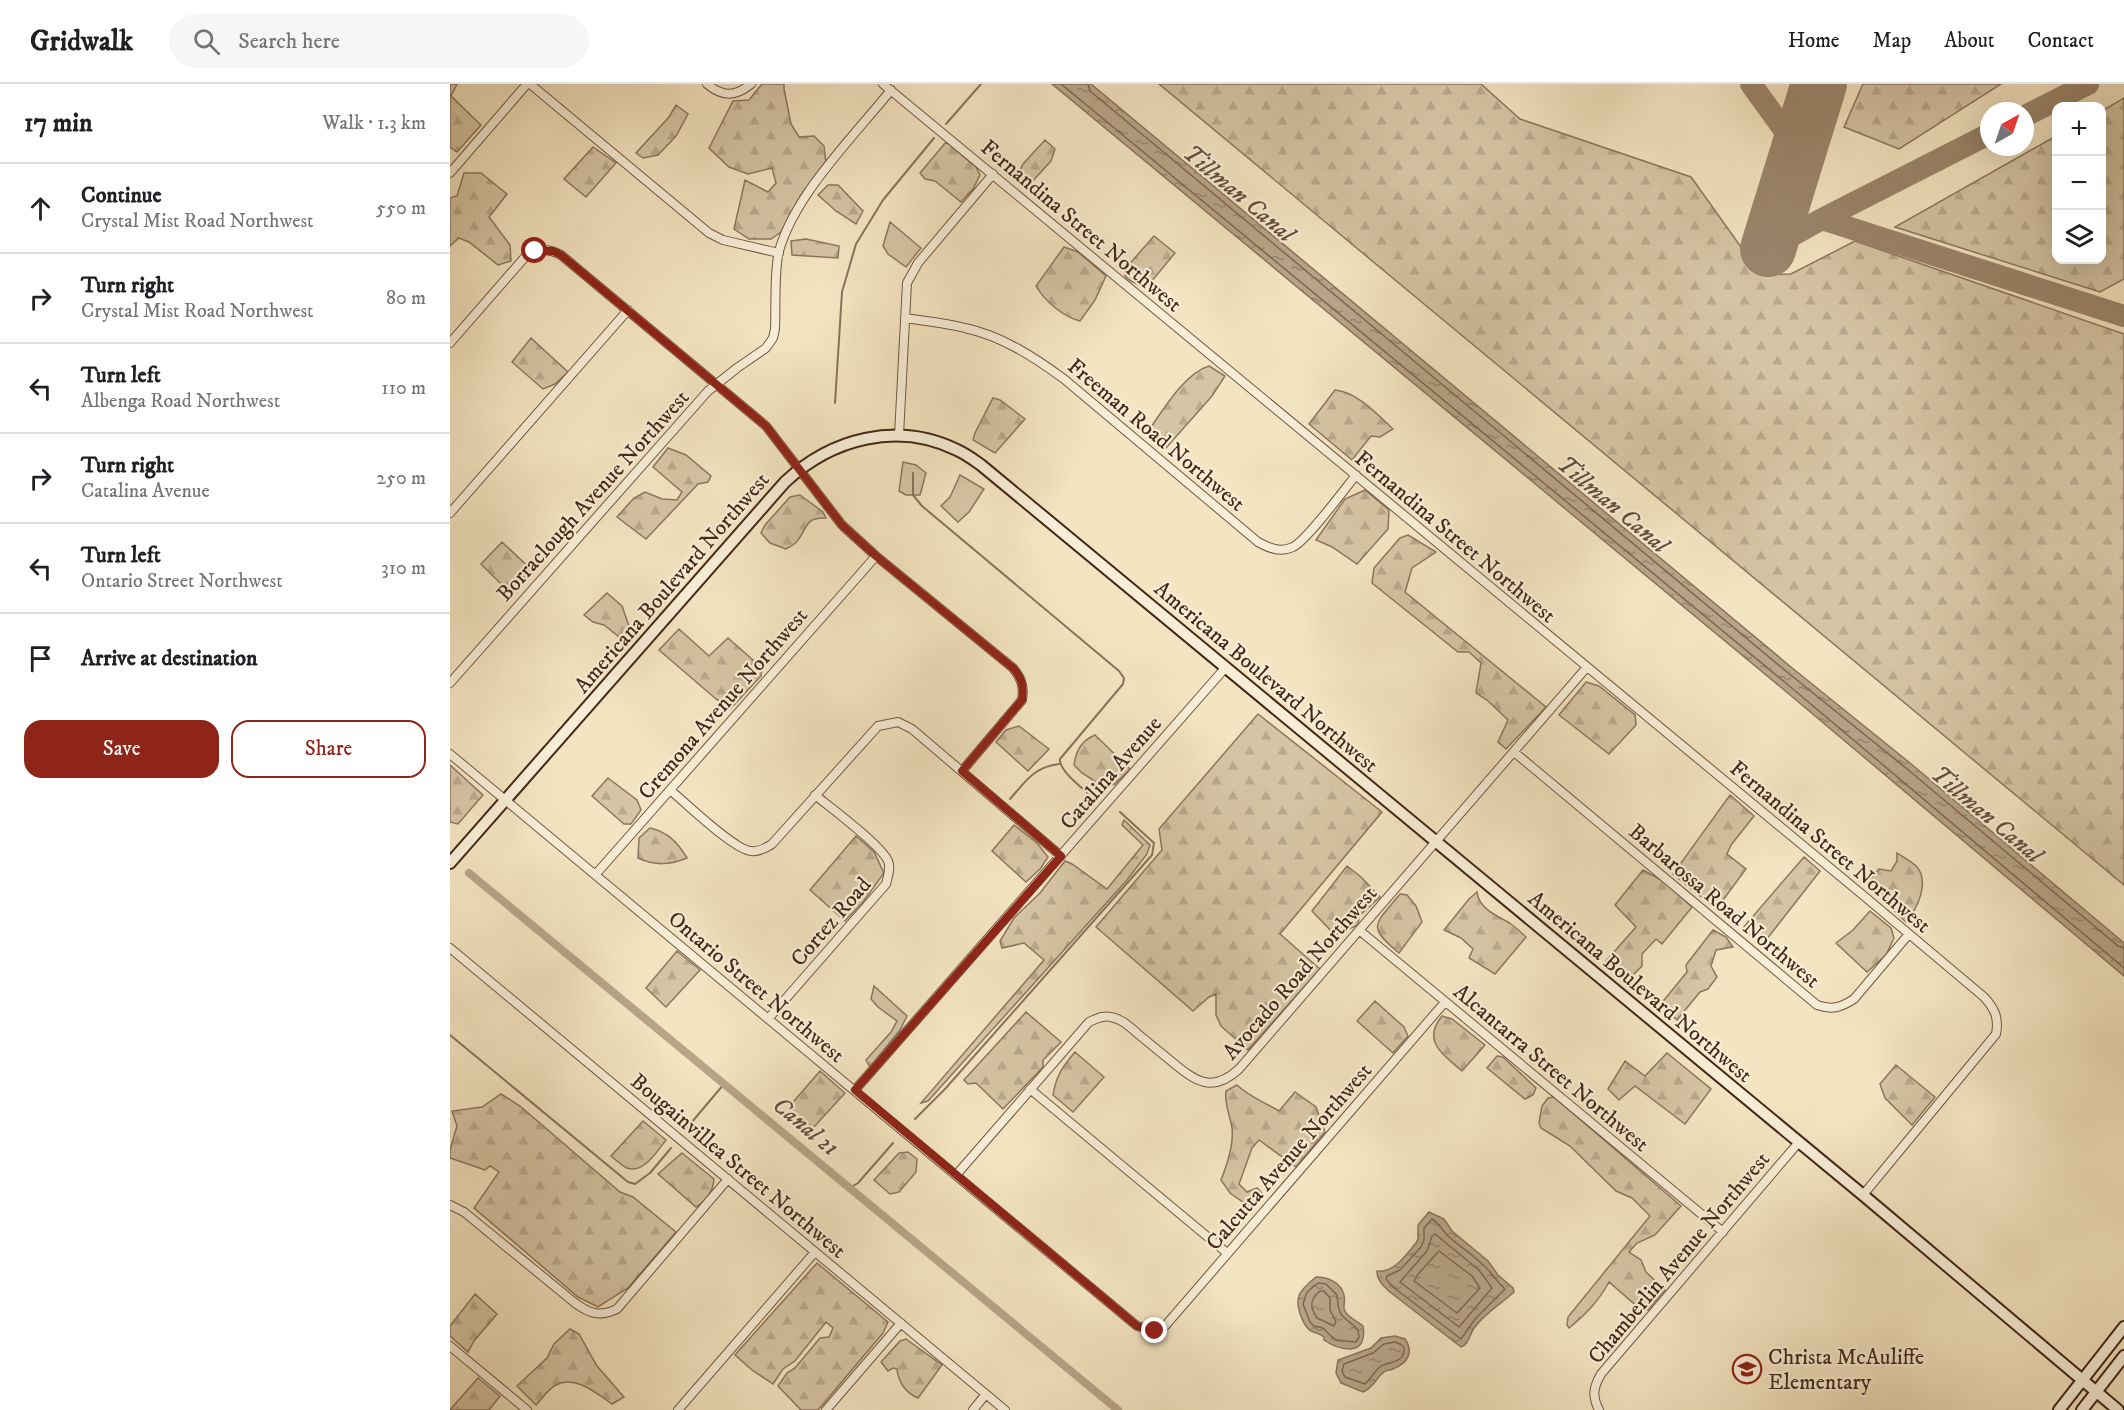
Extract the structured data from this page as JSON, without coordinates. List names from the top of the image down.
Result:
{
  "streets": {
    "street": [
      "Fernandina Street Northwest",
      "Freeman Road Northwest",
      "Borraclough Avenue Northwest",
      "Americana Boulevard Northwest",
      "Cremona Avenue Northwest",
      "Catalina Avenue",
      "Barbarossa Road Northwest",
      "Cortez Road",
      "Avocado Road Northwest",
      "Ontario Street Northwest",
      "Alcantarra Street Northwest",
      "Calcutta Avenue Northwest",
      "Bougainvillea Street Northwest",
      "Chamberlin Avenue Northwest"
    ]
  },
  "crossings": [
    ["Fernandina Street Northwest", "Freeman Road Northwest"],
    ["Fernandina Street Northwest", "Borraclough Avenue Northwest"],
    ["Fernandina Street Northwest", "Americana Boulevard Northwest"],
    ["Fernandina Street Northwest", "Barbarossa Road Northwest"],
    ["Fernandina Street Northwest", "Avocado Road Northwest"],
    ["Americana Boulevard Northwest", "Catalina Avenue"],
    ["Americana Boulevard Northwest", "Avocado Road Northwest"],
    ["Americana Boulevard Northwest", "Ontario Street Northwest"],
    ["Americana Boulevard Northwest", "Chamberlin Avenue Northwest"],
    ["Cremona Avenue Northwest", "Ontario Street Northwest"],
    ["Catalina Avenue", "Ontario Street Northwest"],
    ["Barbarossa Road Northwest", "Avocado Road Northwest"],
    ["Cortez Road", "Ontario Street Northwest"],
    ["Avocado Road Northwest", "Ontario Street Northwest"],
    ["Avocado Road Northwest", "Alcantarra Street Northwest"],
    ["Ontario Street Northwest", "Calcutta Avenue Northwest"],
    ["Alcantarra Street Northwest", "Calcutta Avenue Northwest"],
    ["Alcantarra Street Northwest", "Chamberlin Avenue Northwest"]
  ],
  "water": ["Tillman Canal", "Canal 21"],
  "places": {
    "school or university": ["Christa McAuliffe Elementary"]
  },
  "north": "top right",
  "page": {
    "header": "Gridwalk",
    "search": "Search here",
    "nav": [
      "Home",
      "Map",
      "About",
      "Contact"
    ],
    "heading": ["17 min", "Walk · 1.3 km"],
    "map_buttons": ["+", "−"],
    "list": [
      ["Continue", "Crystal Mist Road Northwest", "550 m"],
      ["Turn right", "Crystal Mist Road Northwest", "80 m"],
      ["Turn left", "Albenga Road Northwest", "110 m"],
      ["Turn right", "Catalina Avenue", "250 m"],
      ["Turn left", "Ontario Street Northwest", "310 m"],
      "Arrive at destination"
    ],
    "buttons": ["Save", "Share"]
  }
}
